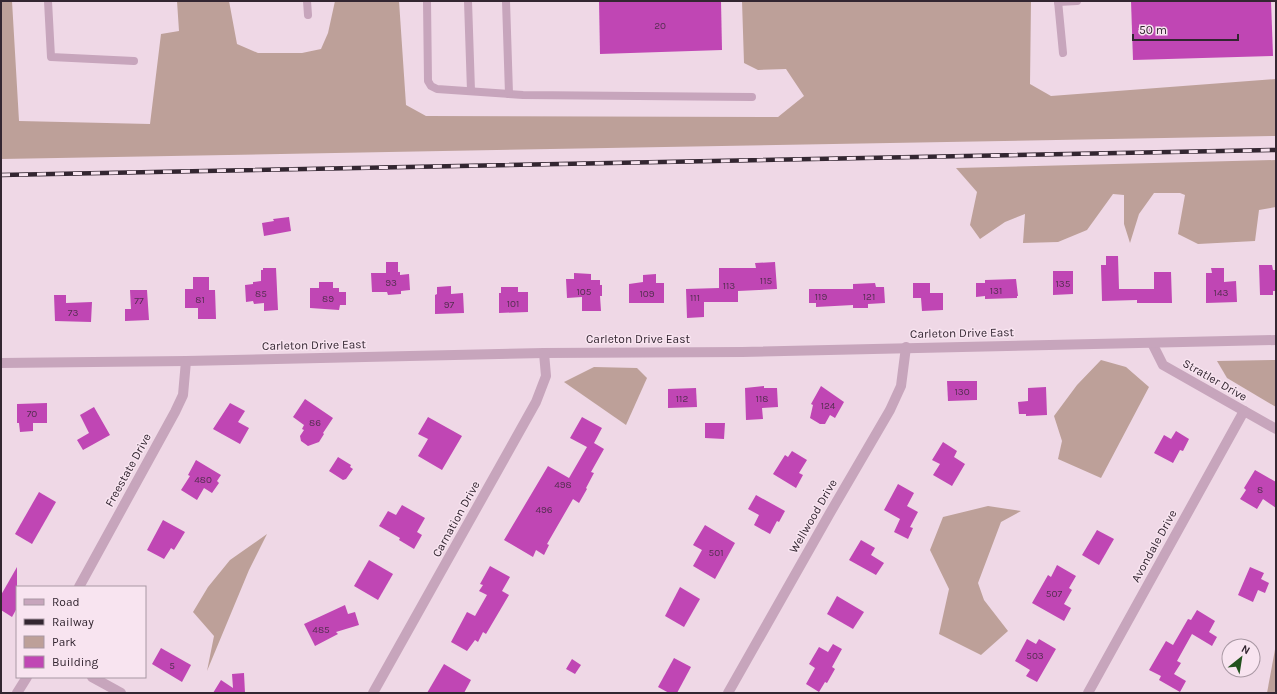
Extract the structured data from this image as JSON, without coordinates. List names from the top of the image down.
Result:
{
  "streets": {
    "street": [
      "Carleton Drive East",
      "Stratler Drive",
      "Freestate Drive",
      "Wellwood Drive",
      "Carnation Drive",
      "Avondale Drive"
    ]
  },
  "crossings": [
    ["Carleton Drive East", "Stratler Drive"],
    ["Carleton Drive East", "Freestate Drive"],
    ["Carleton Drive East", "Wellwood Drive"],
    ["Carleton Drive East", "Carnation Drive"],
    ["Stratler Drive", "Avondale Drive"]
  ],
  "house_numbers": [
    "20",
    "115",
    "93",
    "135",
    "113",
    "131",
    "105",
    "143",
    "85",
    "109",
    "119",
    "121",
    "111",
    "89",
    "81",
    "77",
    "101",
    "97",
    "73",
    "130",
    "112",
    "118",
    "124",
    "70",
    "86",
    "480",
    "498",
    "8",
    "496",
    "501",
    "507",
    "485",
    "503",
    "5"
  ],
  "legend": [
    "Road",
    "Railway",
    "Park",
    "Building"
  ],
  "scale_bar": "50 m",
  "north": "top right"
}
